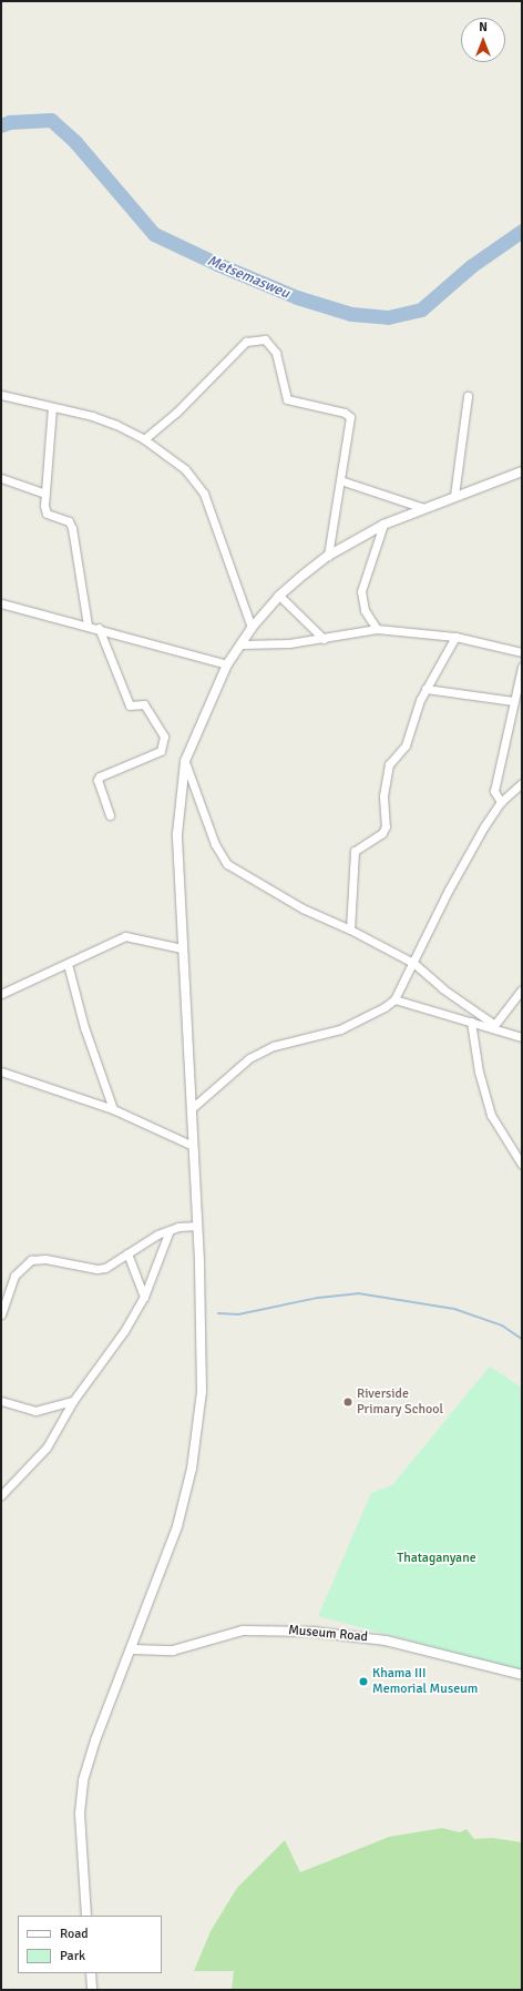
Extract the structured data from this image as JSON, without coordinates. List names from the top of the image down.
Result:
{
  "streets": {
    "street": ["Museum Road"]
  },
  "water": ["Metsemasweu"],
  "parks": ["Thataganyane"],
  "places": ["Riverside Primary School", "Khama III Memorial Museum"],
  "legend": ["Road", "Park"],
  "north": "top"
}
